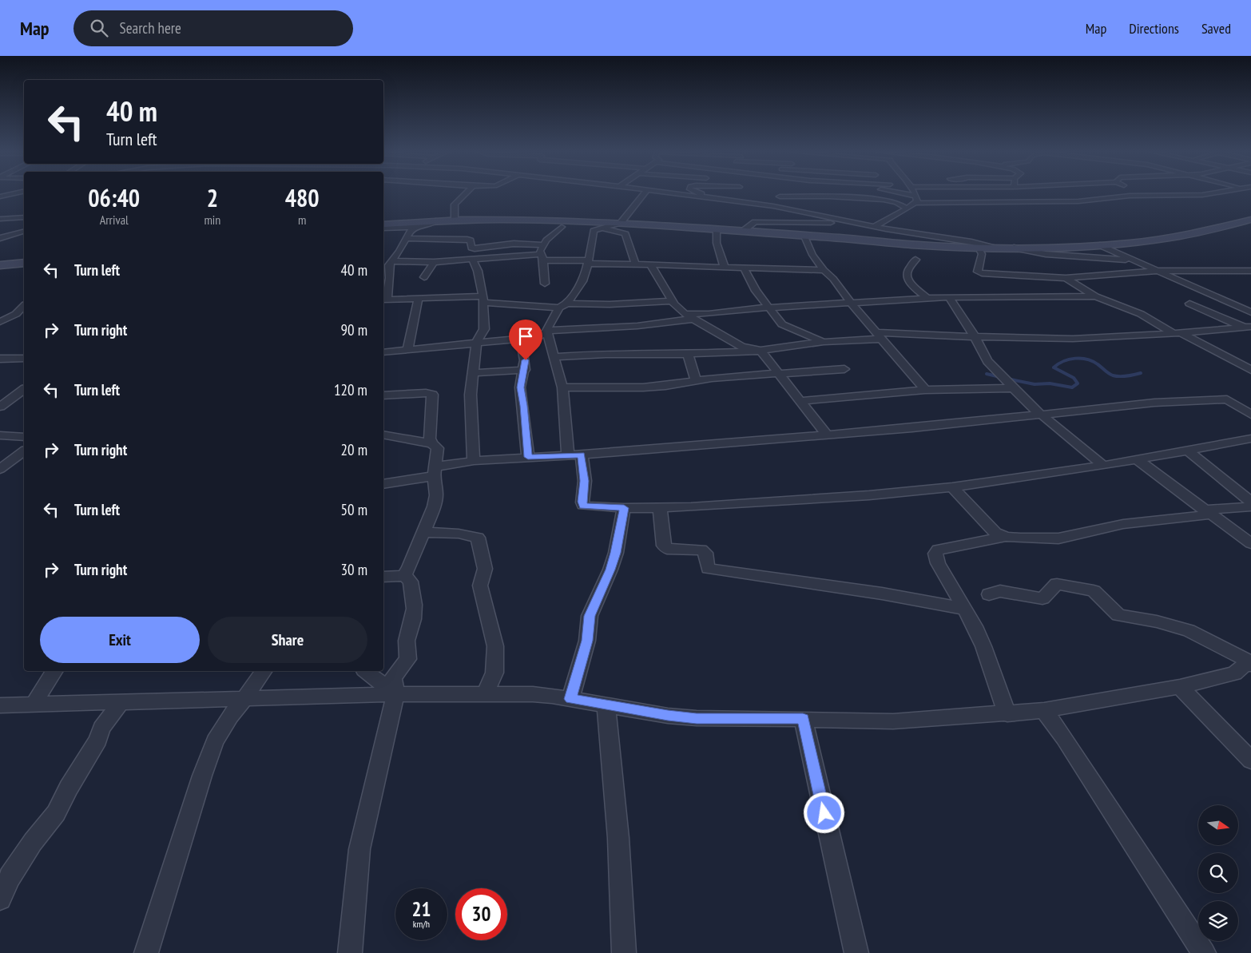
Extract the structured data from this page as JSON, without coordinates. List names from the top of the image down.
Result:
{
  "north": "right",
  "page": {
    "header": "Map",
    "search": "Search here",
    "nav": ["Map", "Directions", "Saved"],
    "turn": ["40 m", "Turn left"],
    "eta": [
      "06:40",
      "Arrival",
      "2",
      "min",
      "480",
      "m"
    ],
    "list": [
      {
        "name": "Turn left",
        "value": "40 m"
      },
      {
        "name": "Turn right",
        "value": "90 m"
      },
      {
        "name": "Turn left",
        "value": "120 m"
      },
      {
        "name": "Turn right",
        "value": "20 m"
      },
      {
        "name": "Turn left",
        "value": "50 m"
      },
      {
        "name": "Turn right",
        "value": "30 m"
      }
    ],
    "buttons": ["Exit", "Share"],
    "speed": "21 km/h",
    "limit": "30"
  }
}
